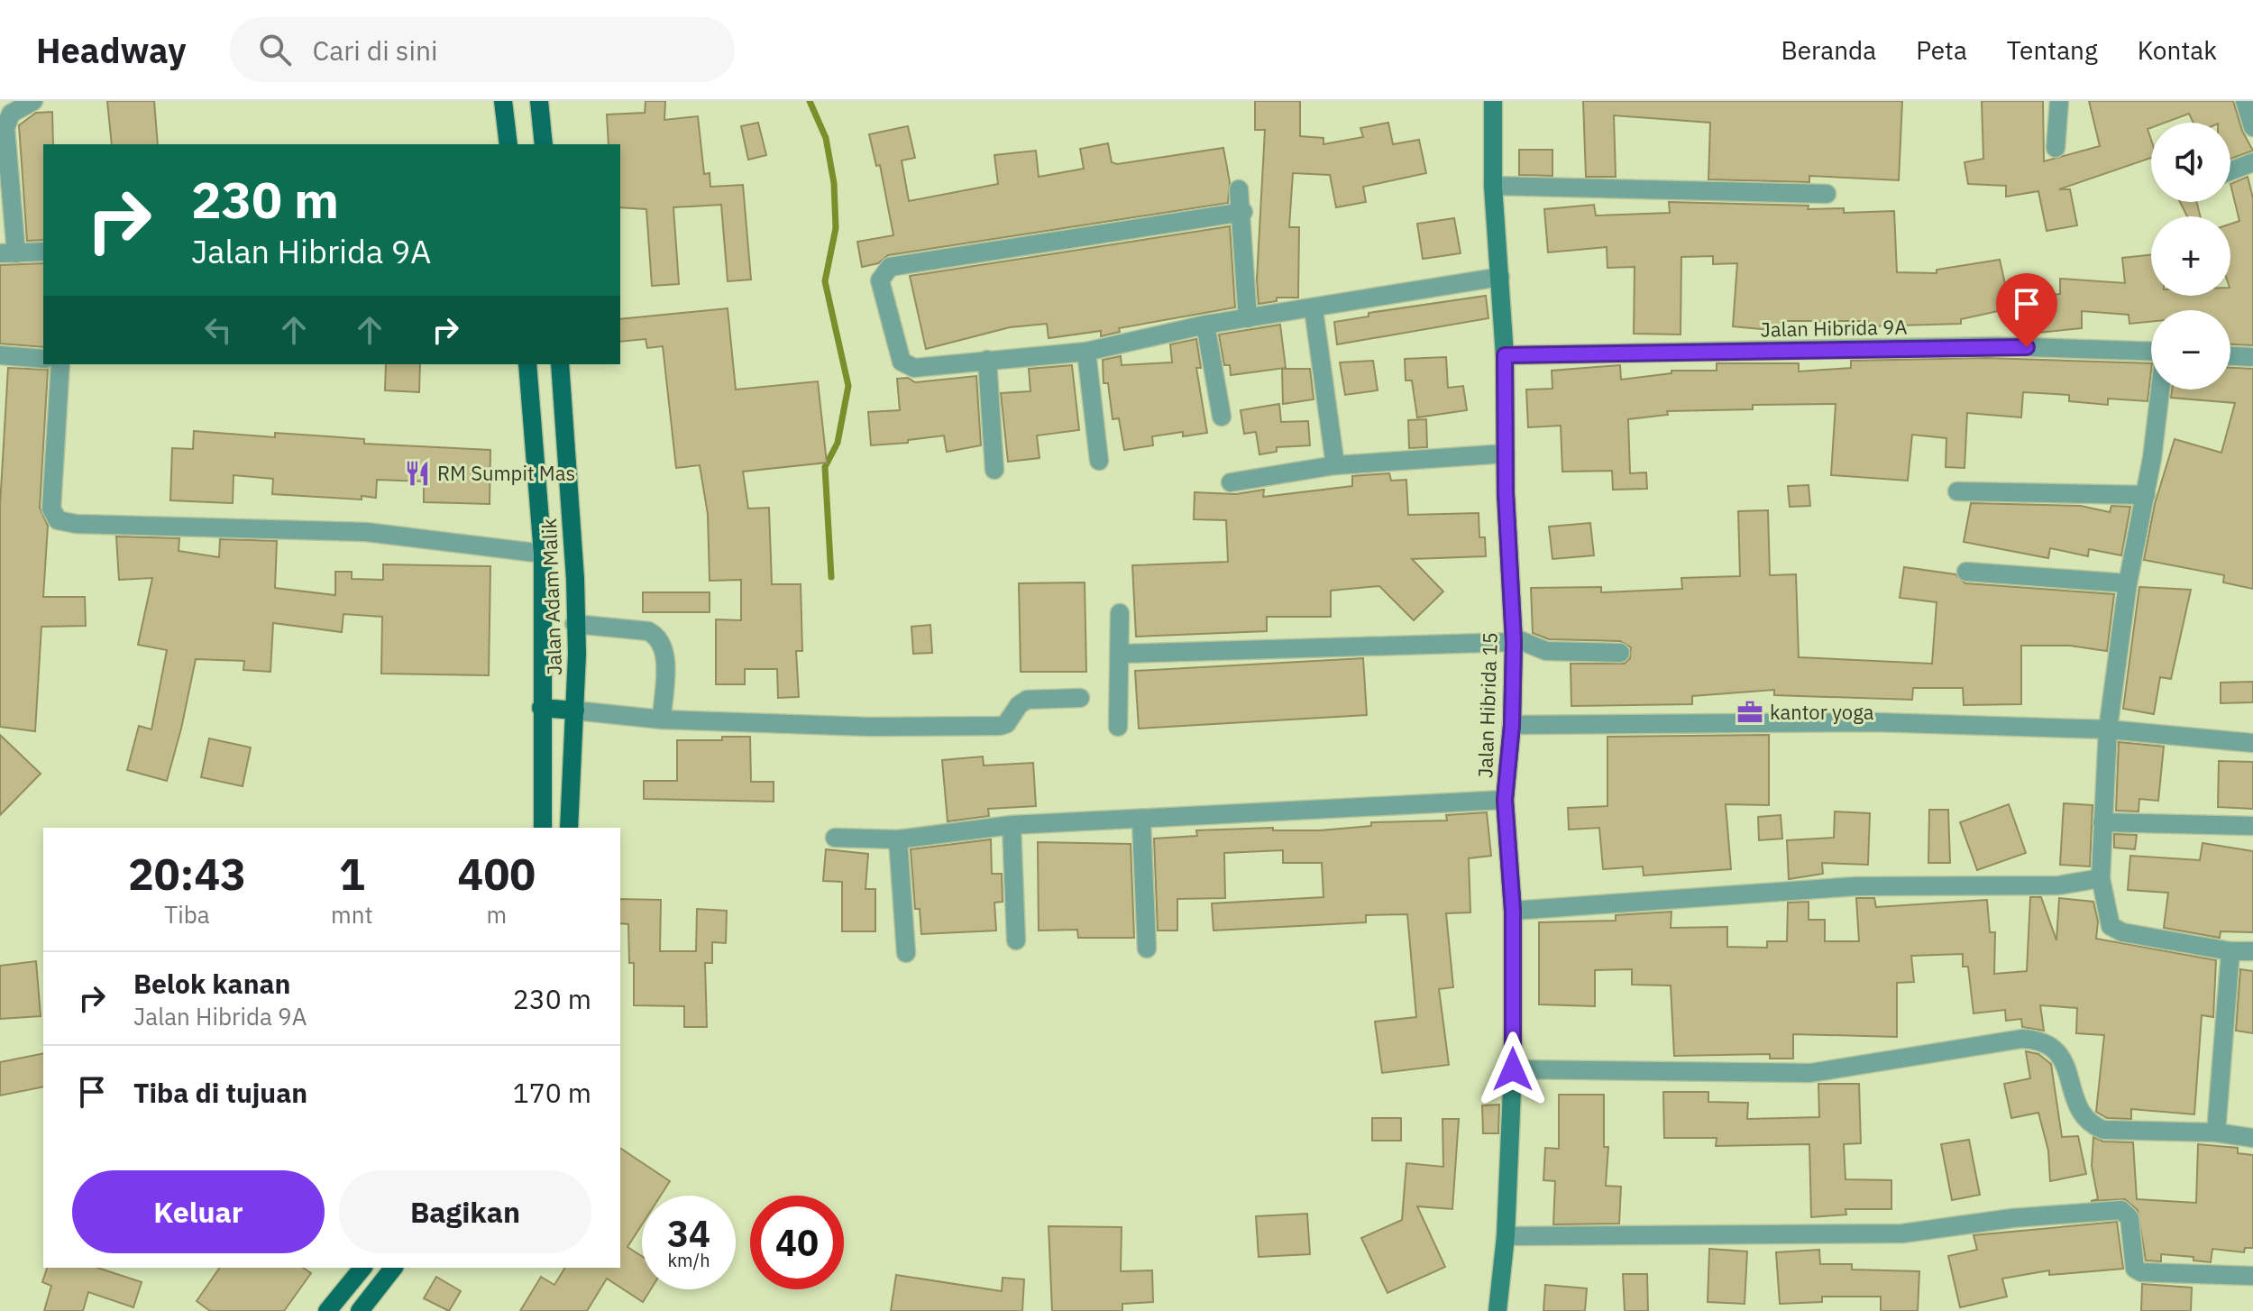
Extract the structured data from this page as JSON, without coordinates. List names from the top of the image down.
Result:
{
  "streets": {
    "main road": ["Jalan Adam Malik"],
    "street": ["Jalan Hibrida 9A", "Jalan Hibrida 15"]
  },
  "crossings": [
    ["Jalan Hibrida 9A", "Jalan Hibrida 15"]
  ],
  "places": {
    "restaurant": ["RM Sumpit Mas"],
    "office": ["kantor yoga"]
  },
  "page": {
    "header": "Headway",
    "search": "Cari di sini",
    "nav": [
      "Beranda",
      "Peta",
      "Tentang",
      "Kontak"
    ],
    "map_buttons": ["+", "−"],
    "turn": ["230 m", "Jalan Hibrida 9A"],
    "eta": [
      "20:43",
      "Tiba",
      "1",
      "mnt",
      "400",
      "m"
    ],
    "list": [
      {
        "name": "Belok kanan",
        "note": "Jalan Hibrida 9A",
        "value": "230 m"
      },
      {
        "name": "Tiba di tujuan",
        "value": "170 m"
      }
    ],
    "buttons": ["Keluar", "Bagikan"],
    "speed": "34 km/h",
    "limit": "40"
  }
}
